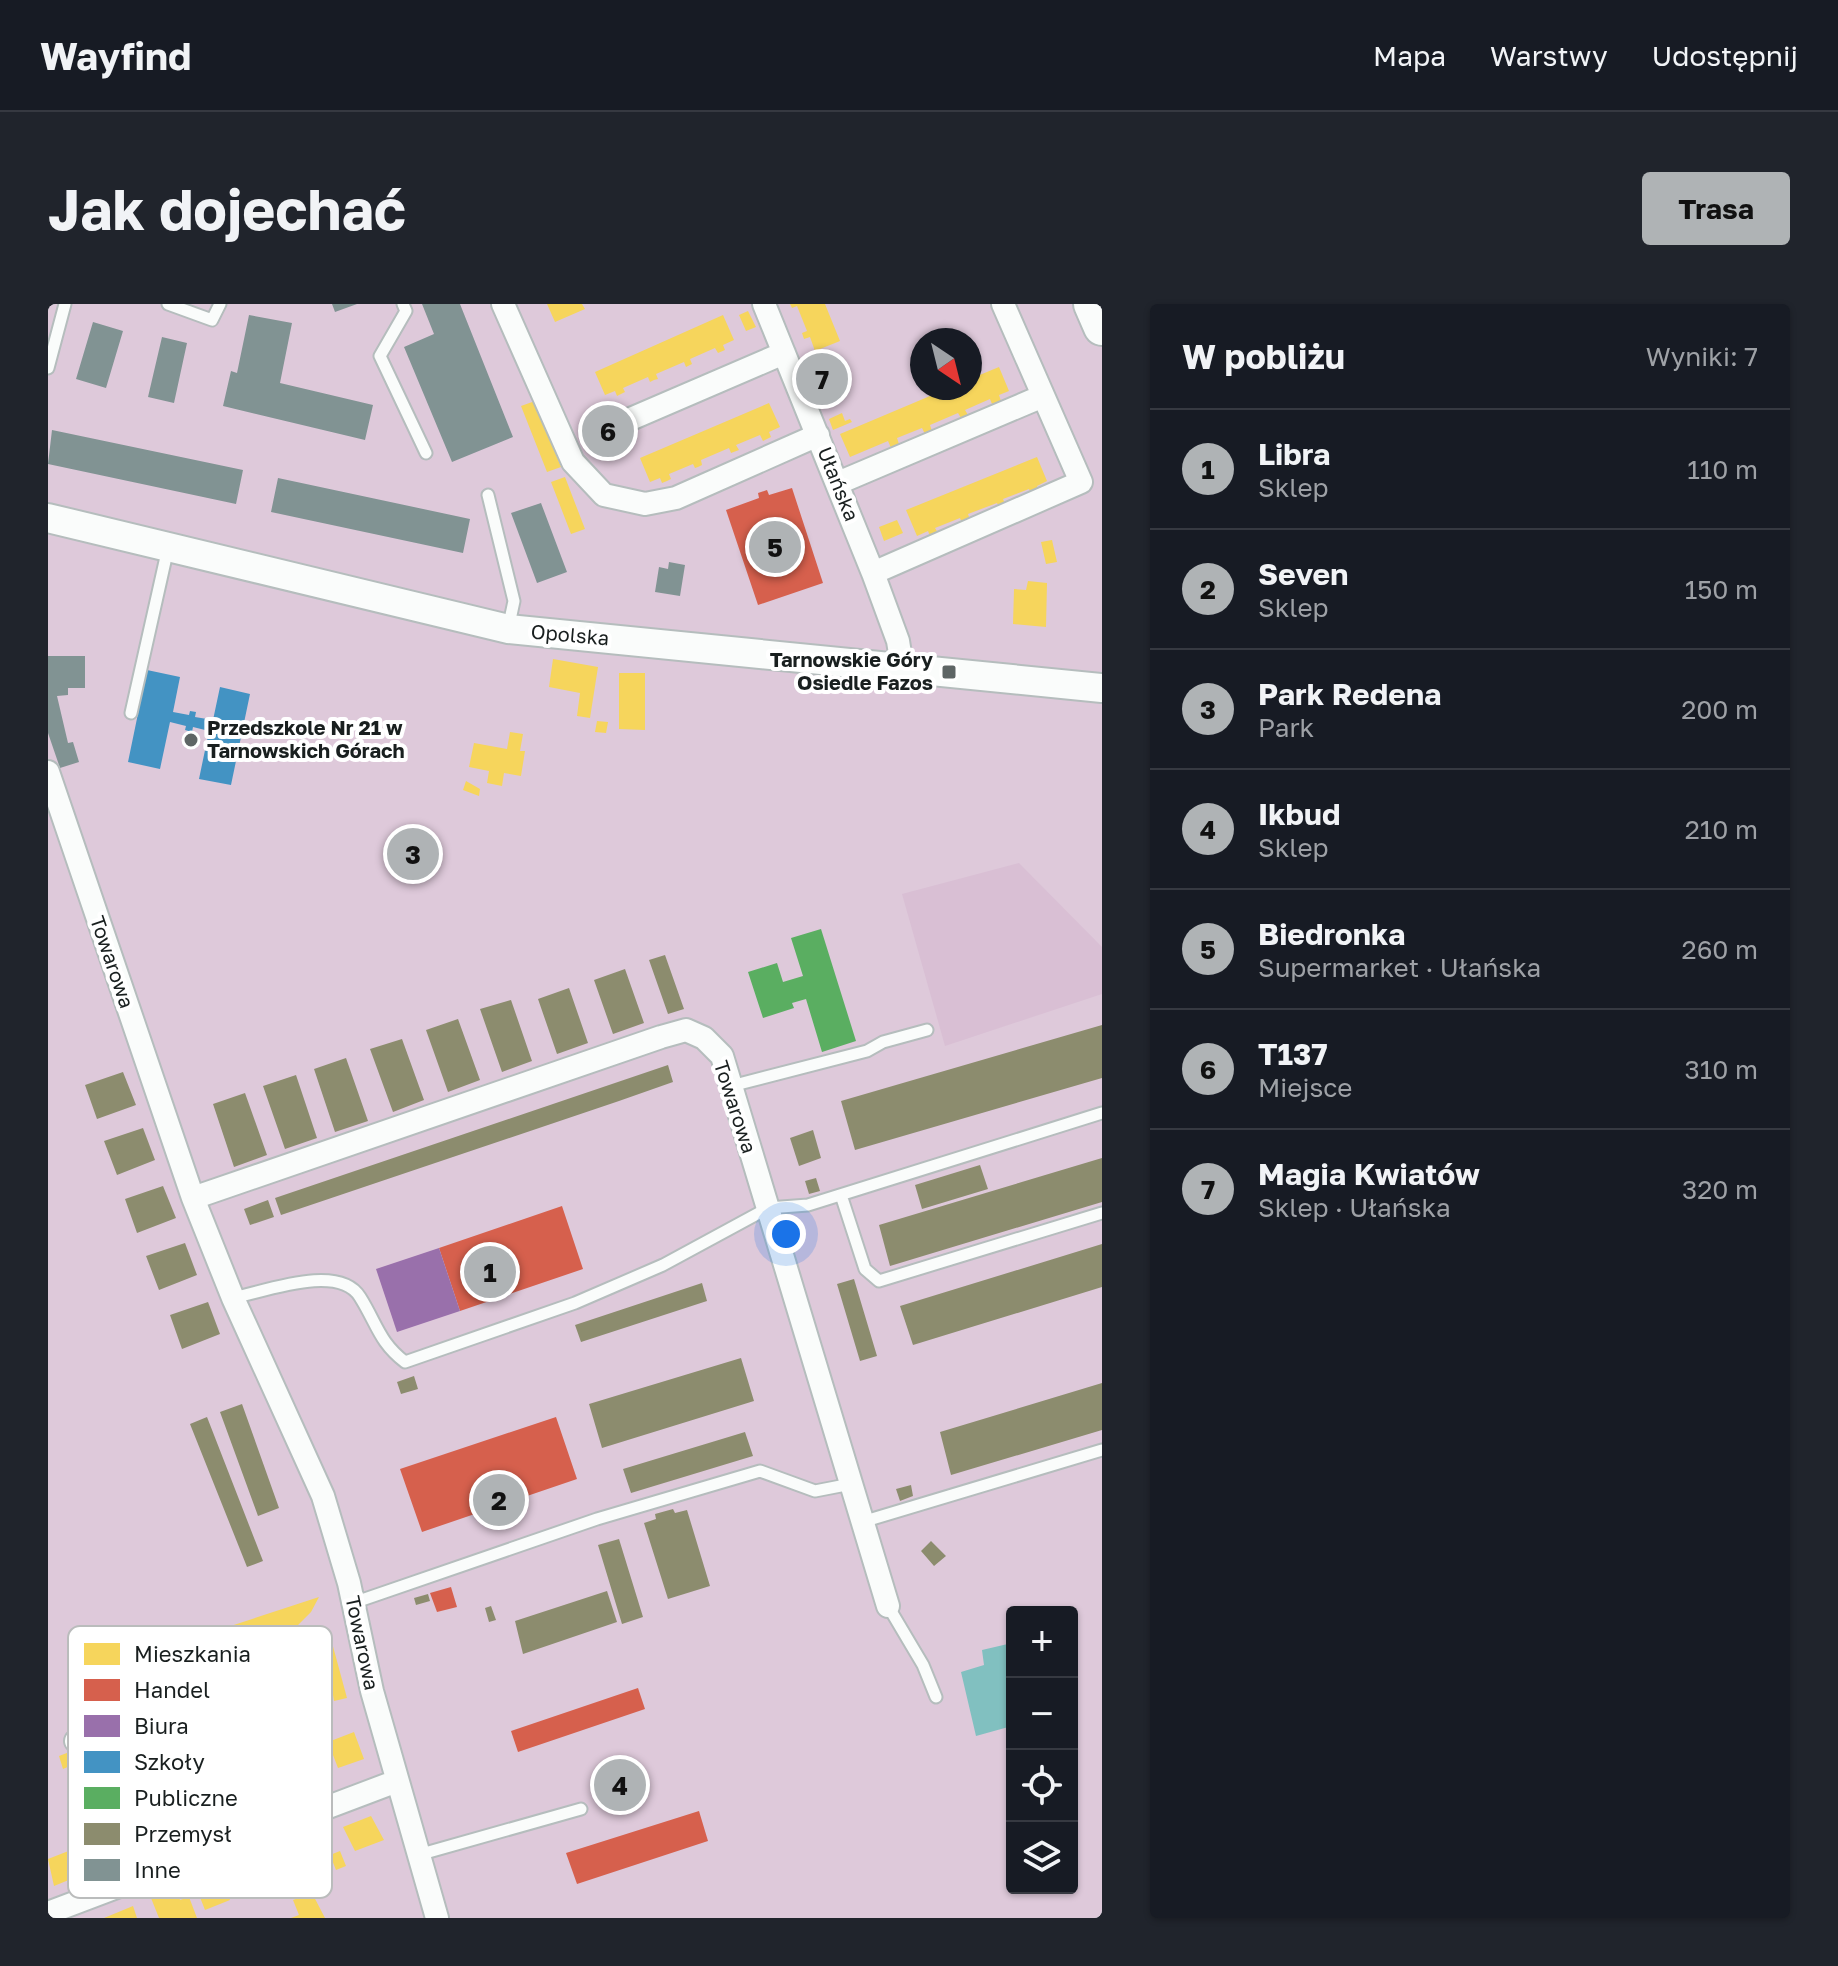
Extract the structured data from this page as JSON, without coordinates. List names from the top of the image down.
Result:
{
  "streets": {
    "street": ["Ułańska", "Opolska", "Towarowa"]
  },
  "crossings": [
    ["Ułańska", "Opolska"]
  ],
  "places": {
    "transit": ["Tarnowskie Góry Osiedle Fazos"],
    "other": ["Przedszkole Nr 21 w Tarnowskich Górach"]
  },
  "legend": [
    "Mieszkania",
    "Handel",
    "Biura",
    "Szkoły",
    "Publiczne",
    "Przemysł",
    "Inne"
  ],
  "north": "bottom right",
  "page": {
    "header": "Wayfind",
    "nav": ["Mapa", "Warstwy", "Udostępnij"],
    "buttons": "Trasa",
    "title": "Jak dojechać",
    "heading": ["W pobliżu", "Wyniki: 7"],
    "pins": [
      "7",
      "6",
      "5",
      "3",
      "1",
      "2",
      "4"
    ],
    "list": [
      {
        "mark": "1",
        "name": "Libra",
        "note": "Sklep",
        "value": "110 m"
      },
      {
        "mark": "2",
        "name": "Seven",
        "note": "Sklep",
        "value": "150 m"
      },
      {
        "mark": "3",
        "name": "Park Redena",
        "note": "Park",
        "value": "200 m"
      },
      {
        "mark": "4",
        "name": "Ikbud",
        "note": "Sklep",
        "value": "210 m"
      },
      {
        "mark": "5",
        "name": "Biedronka",
        "note": "Supermarket · Ułańska",
        "value": "260 m"
      },
      {
        "mark": "6",
        "name": "T137",
        "note": "Miejsce",
        "value": "310 m"
      },
      {
        "mark": "7",
        "name": "Magia Kwiatów",
        "note": "Sklep · Ułańska",
        "value": "320 m"
      }
    ],
    "map_buttons": ["+", "−"]
  }
}
